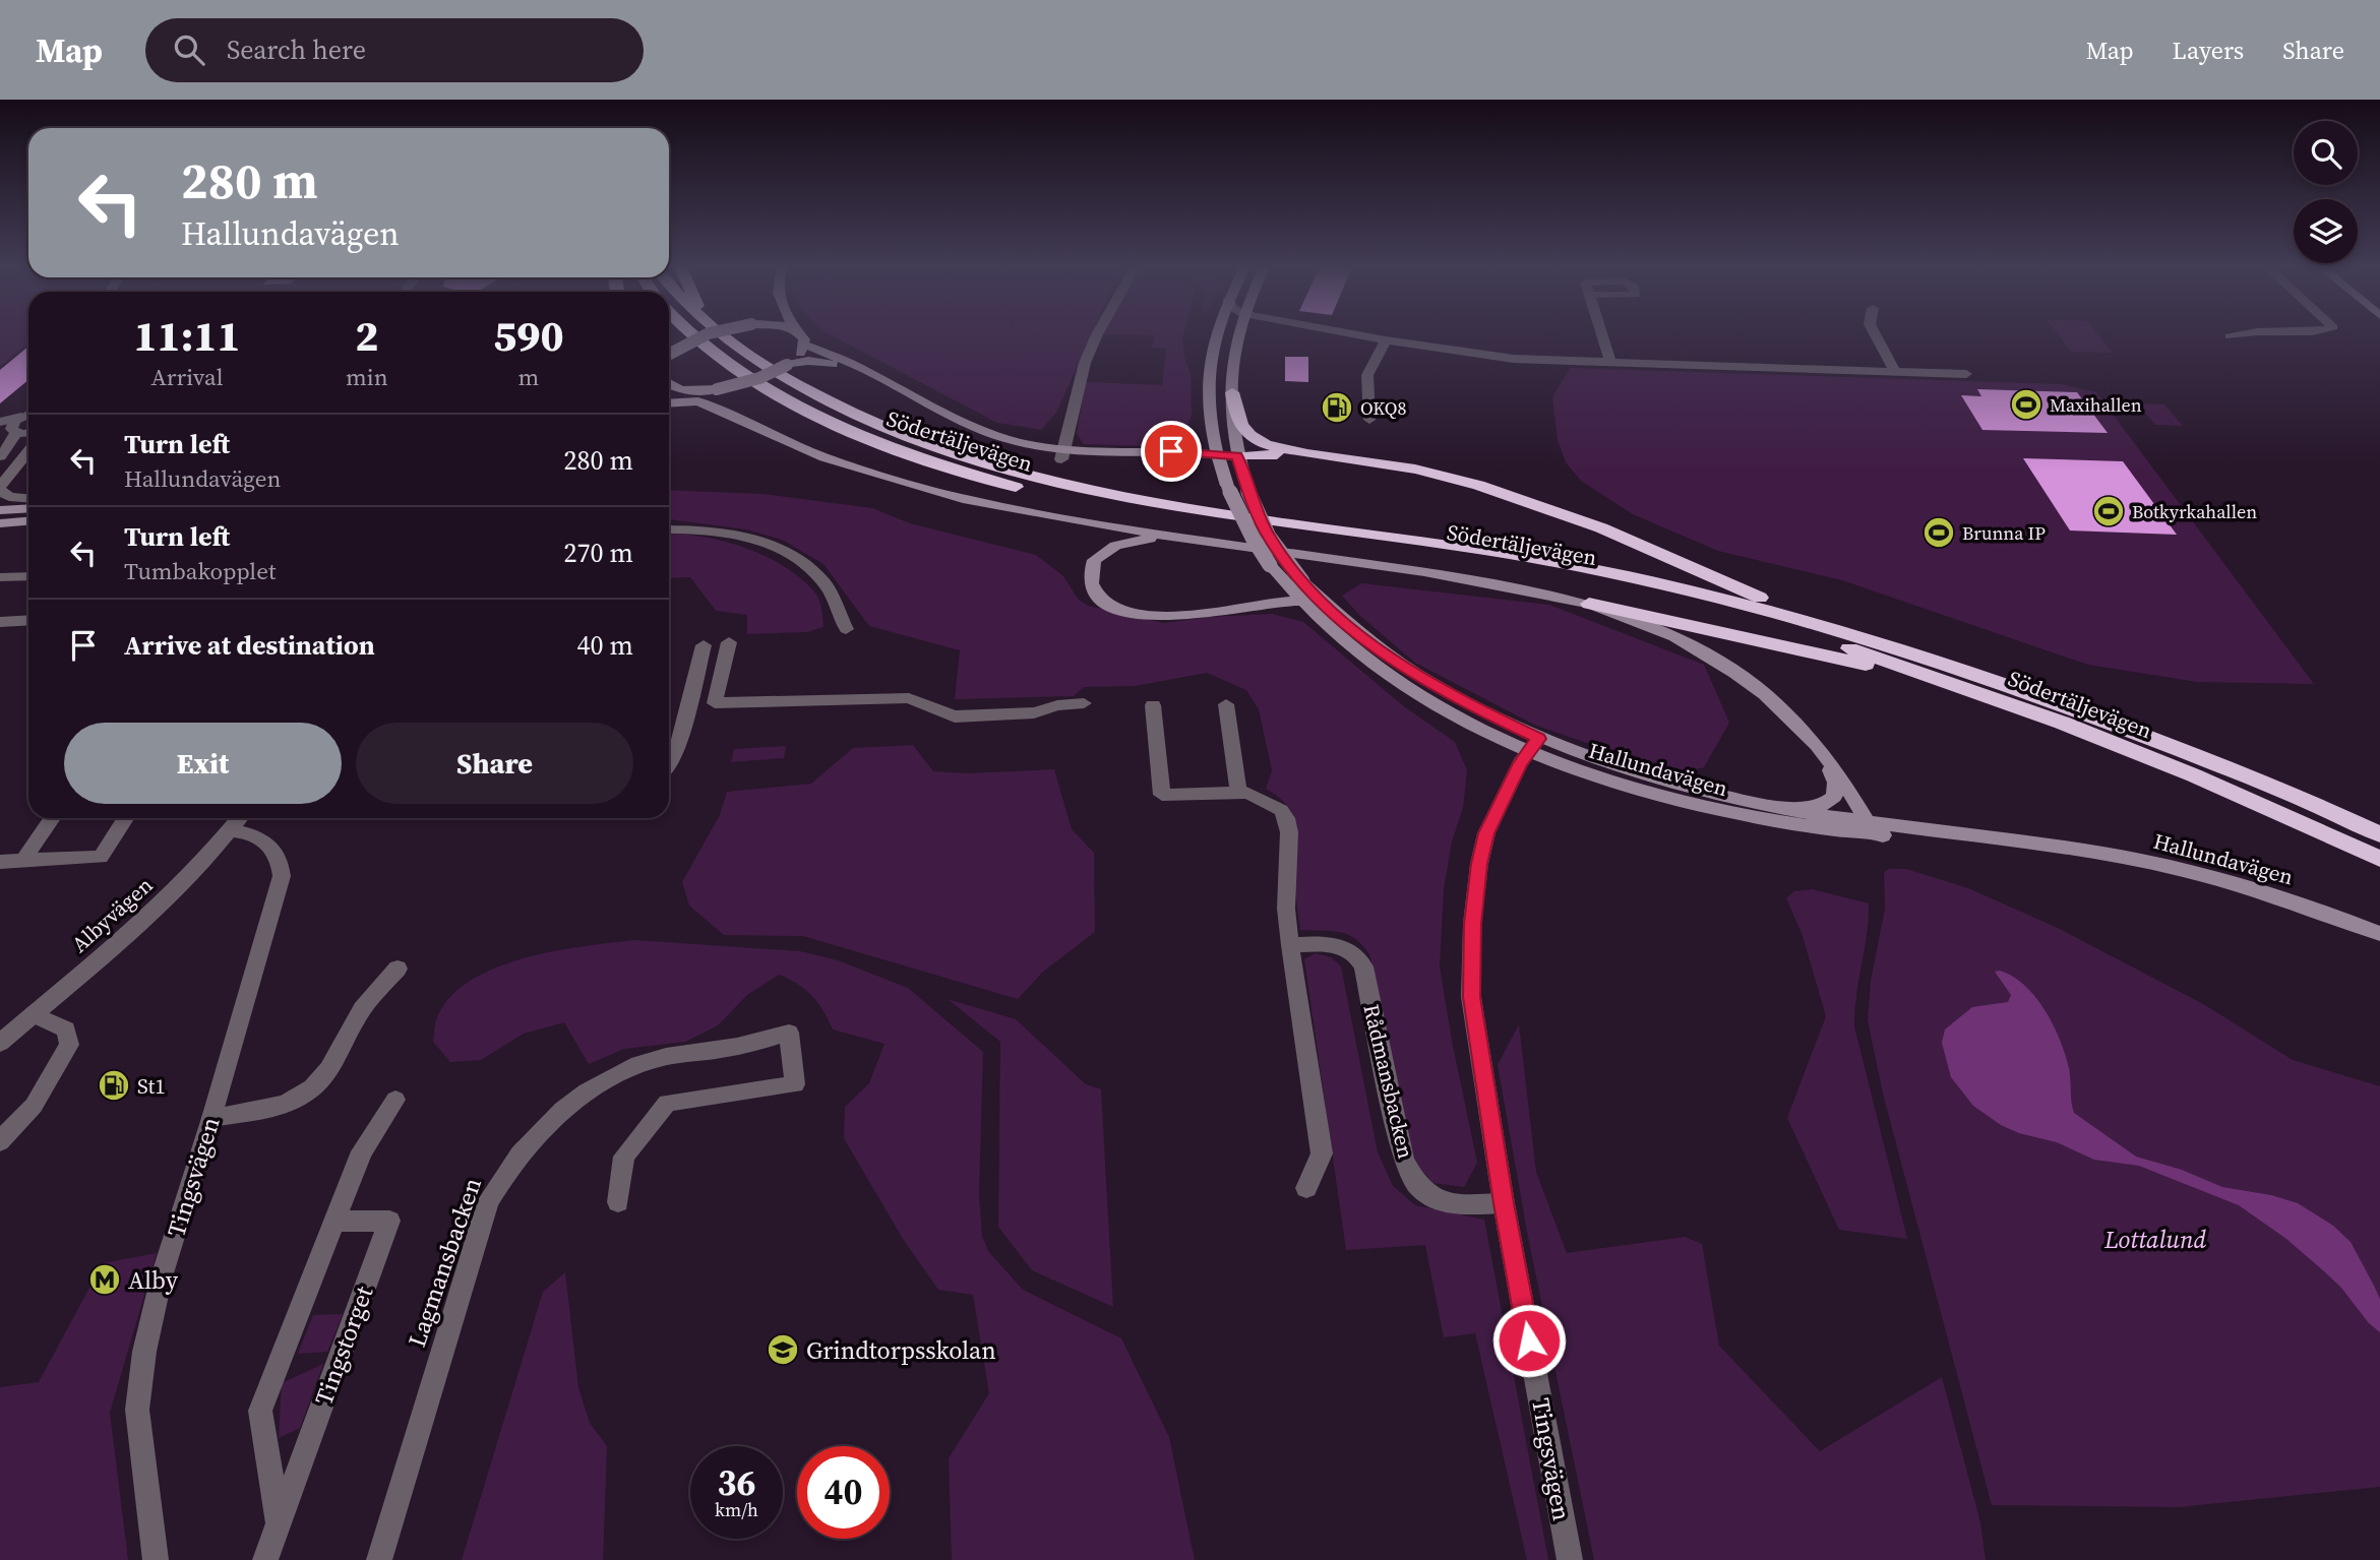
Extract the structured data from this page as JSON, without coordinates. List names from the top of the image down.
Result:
{
  "streets": {
    "highway": ["Södertäljevägen"],
    "main road": ["Hallundavägen"],
    "street": [
      "Albyvägen",
      "Rådmansbacken",
      "Tingsvägen",
      "Lagmansbacken",
      "Tingstorget"
    ]
  },
  "crossings": [
    ["Hallundavägen", "Tingsvägen"],
    ["Albyvägen", "Tingsvägen"],
    ["Rådmansbacken", "Tingsvägen"]
  ],
  "parks": ["Lottalund"],
  "places": {
    "sports": ["Maxihallen", "Botkyrkahallen", "Brunna IP"],
    "fuel station": ["OKQ8", "St1"],
    "metro station": ["Alby"],
    "school or university": ["Grindtorpsskolan"]
  },
  "page": {
    "header": "Map",
    "search": "Search here",
    "nav": ["Map", "Layers", "Share"],
    "turn": ["280 m", "Hallundavägen"],
    "eta": [
      "11:11",
      "Arrival",
      "2",
      "min",
      "590",
      "m"
    ],
    "list": [
      {
        "name": "Turn left",
        "note": "Hallundavägen",
        "value": "280 m"
      },
      {
        "name": "Turn left",
        "note": "Tumbakopplet",
        "value": "270 m"
      },
      {
        "name": "Arrive at destination",
        "value": "40 m"
      }
    ],
    "buttons": ["Exit", "Share"],
    "speed": "36 km/h",
    "limit": "40"
  }
}
